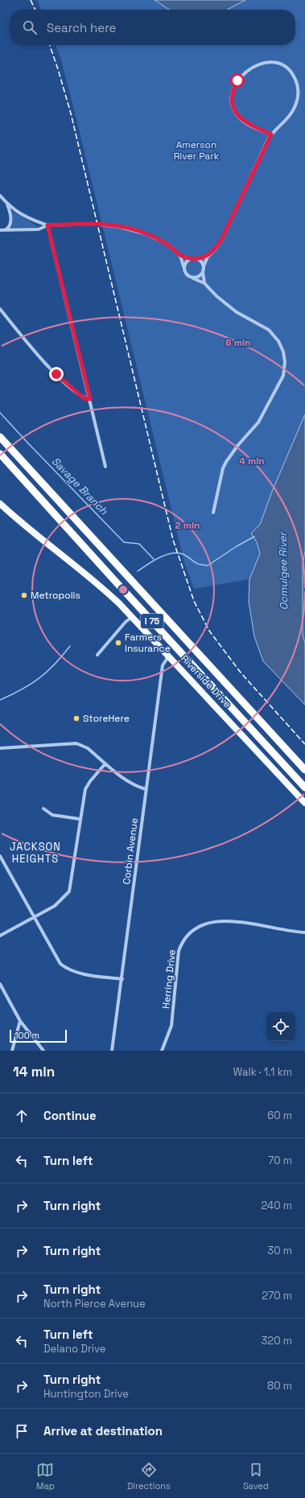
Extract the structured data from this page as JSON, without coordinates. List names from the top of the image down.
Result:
{
  "streets": {
    "highway": ["I 75"],
    "main road": ["Riverside Drive"],
    "street": ["Corbin Avenue", "Herring Drive"]
  },
  "crossings": [
    ["Riverside Drive", "Corbin Avenue"]
  ],
  "districts": ["JACKSON HEIGHTS"],
  "water": ["Savage Branch", "Ocmulgee River"],
  "parks": ["Amerson River Park"],
  "places": ["Metropolis", "Farmers Insurance", "StoreHere"],
  "scale_bar": "100 m",
  "page": {
    "search": "Search here",
    "scale": "100 m",
    "heading": ["14 min", "Walk · 1.1 km"],
    "list": [
      ["Continue", "60 m"],
      ["Turn left", "70 m"],
      ["Turn right", "240 m"],
      ["Turn right", "30 m"],
      ["Turn right", "North Pierce Avenue", "270 m"],
      ["Turn left", "Delano Drive", "320 m"],
      ["Turn right", "Huntington Drive", "80 m"],
      "Arrive at destination"
    ],
    "nav": ["Map", "Directions", "Saved"]
  },
  "rings": ["6 min", "4 min", "2 min"]
}
